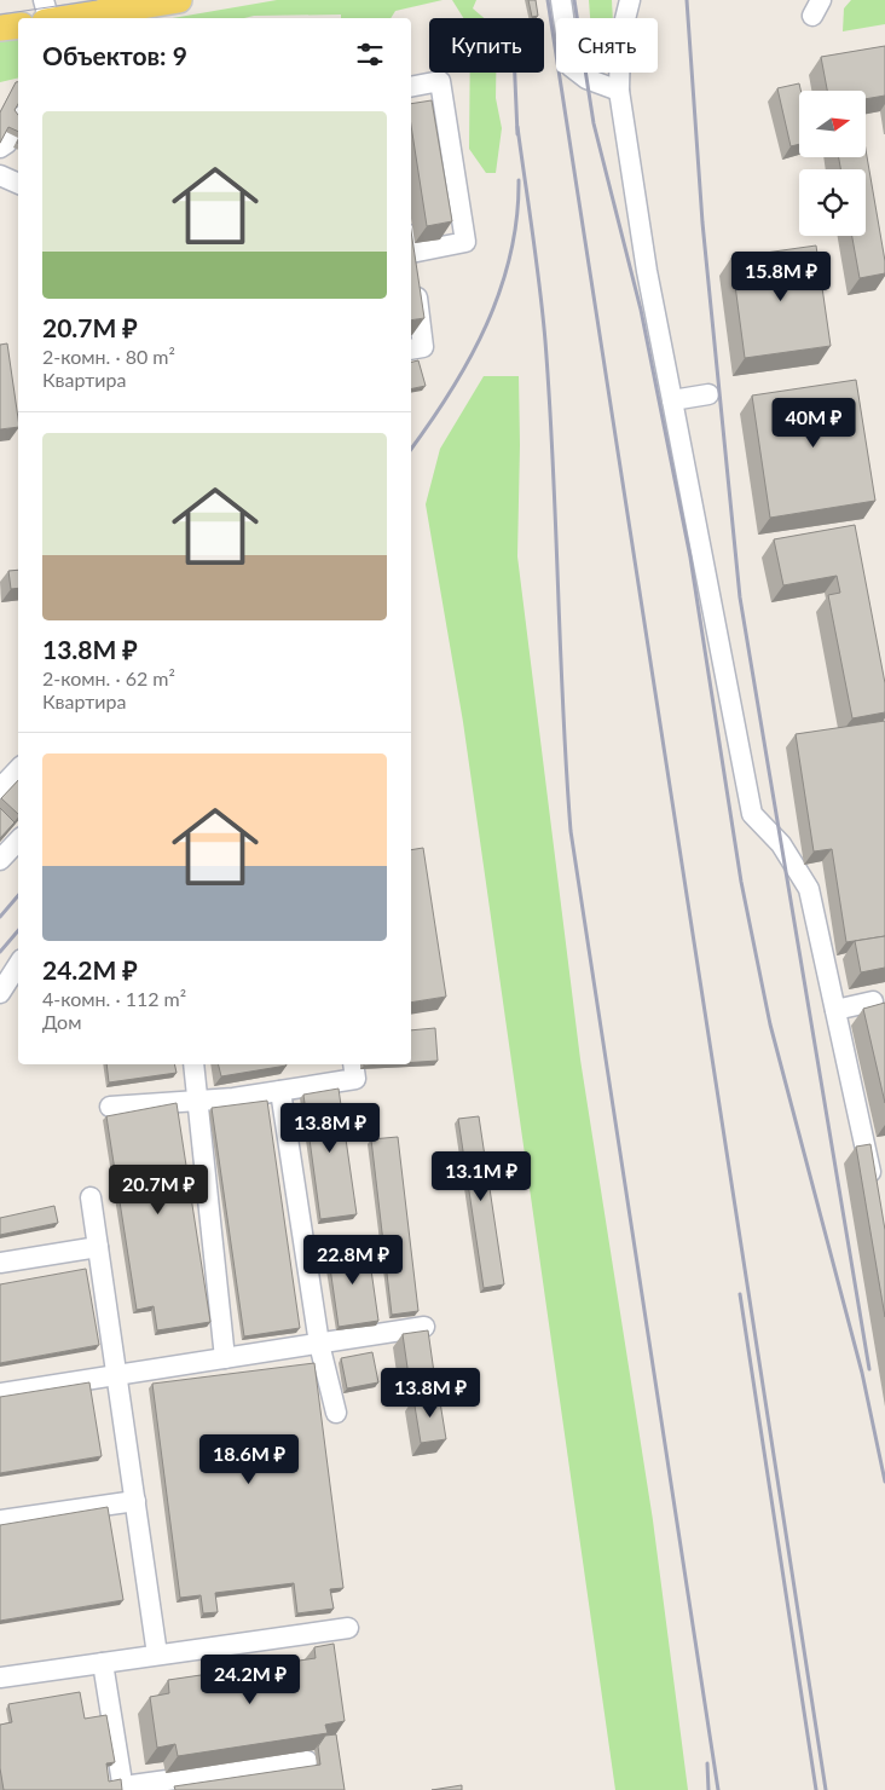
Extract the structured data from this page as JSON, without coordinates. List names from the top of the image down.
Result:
{
  "north": "right",
  "page": {
    "chip": ["Купить", "Снять"],
    "heading": "Объектов: 9",
    "list": [
      {
        "name": "20.7M ₽",
        "note": "2-комн. · 80 m² · Квартира"
      },
      {
        "name": "13.8M ₽",
        "note": "2-комн. · 62 m² · Квартира"
      },
      {
        "name": "24.2M ₽",
        "note": "4-комн. · 112 m² · Дом"
      }
    ],
    "price": [
      "15.8M ₽",
      "40M ₽",
      "13.8M ₽",
      "13.1M ₽",
      "20.7M ₽",
      "22.8M ₽",
      "13.8M ₽",
      "18.6M ₽",
      "24.2M ₽"
    ]
  }
}
